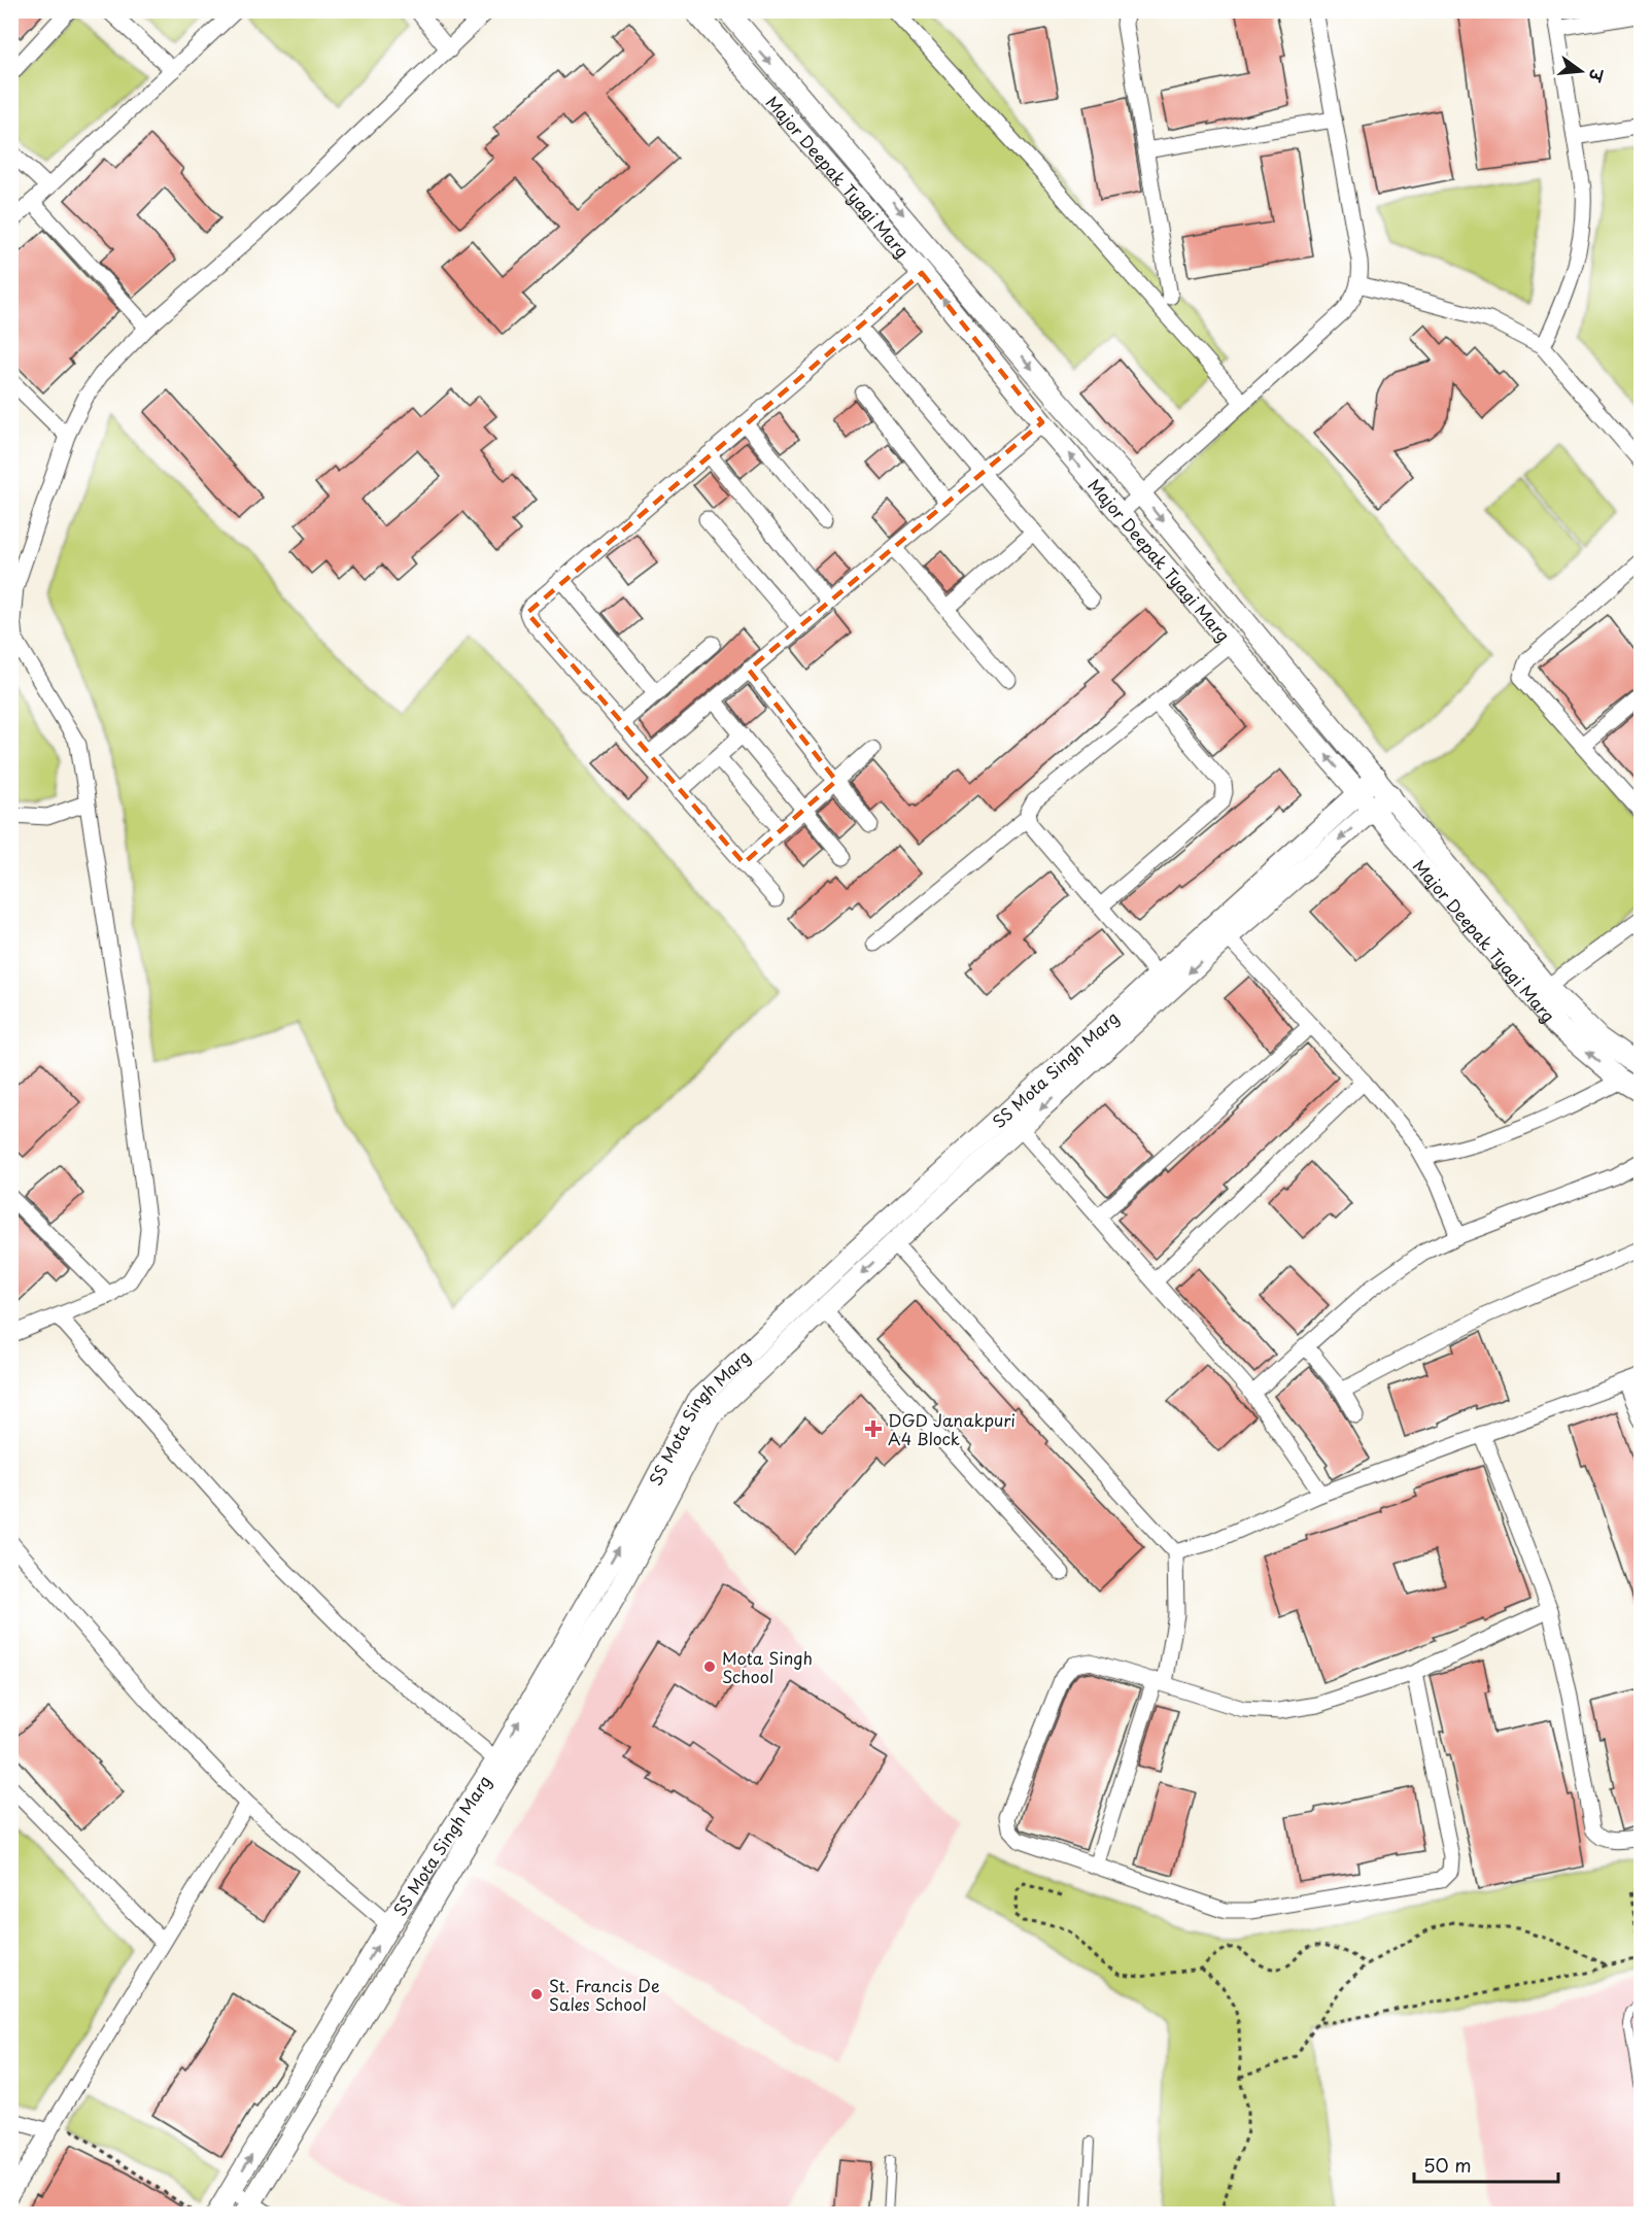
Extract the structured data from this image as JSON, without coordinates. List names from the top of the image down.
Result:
{
  "streets": {
    "street": ["Major Deepak Tyagi Marg", "SS Mota Singh Marg"]
  },
  "crossings": [
    ["Major Deepak Tyagi Marg", "SS Mota Singh Marg"]
  ],
  "places": {
    "health": ["DGD Janakpuri A4 Block"],
    "other": ["Mota Singh School", "St. Francis De Sales School"]
  },
  "scale_bar": "50 m",
  "north": "right"
}
